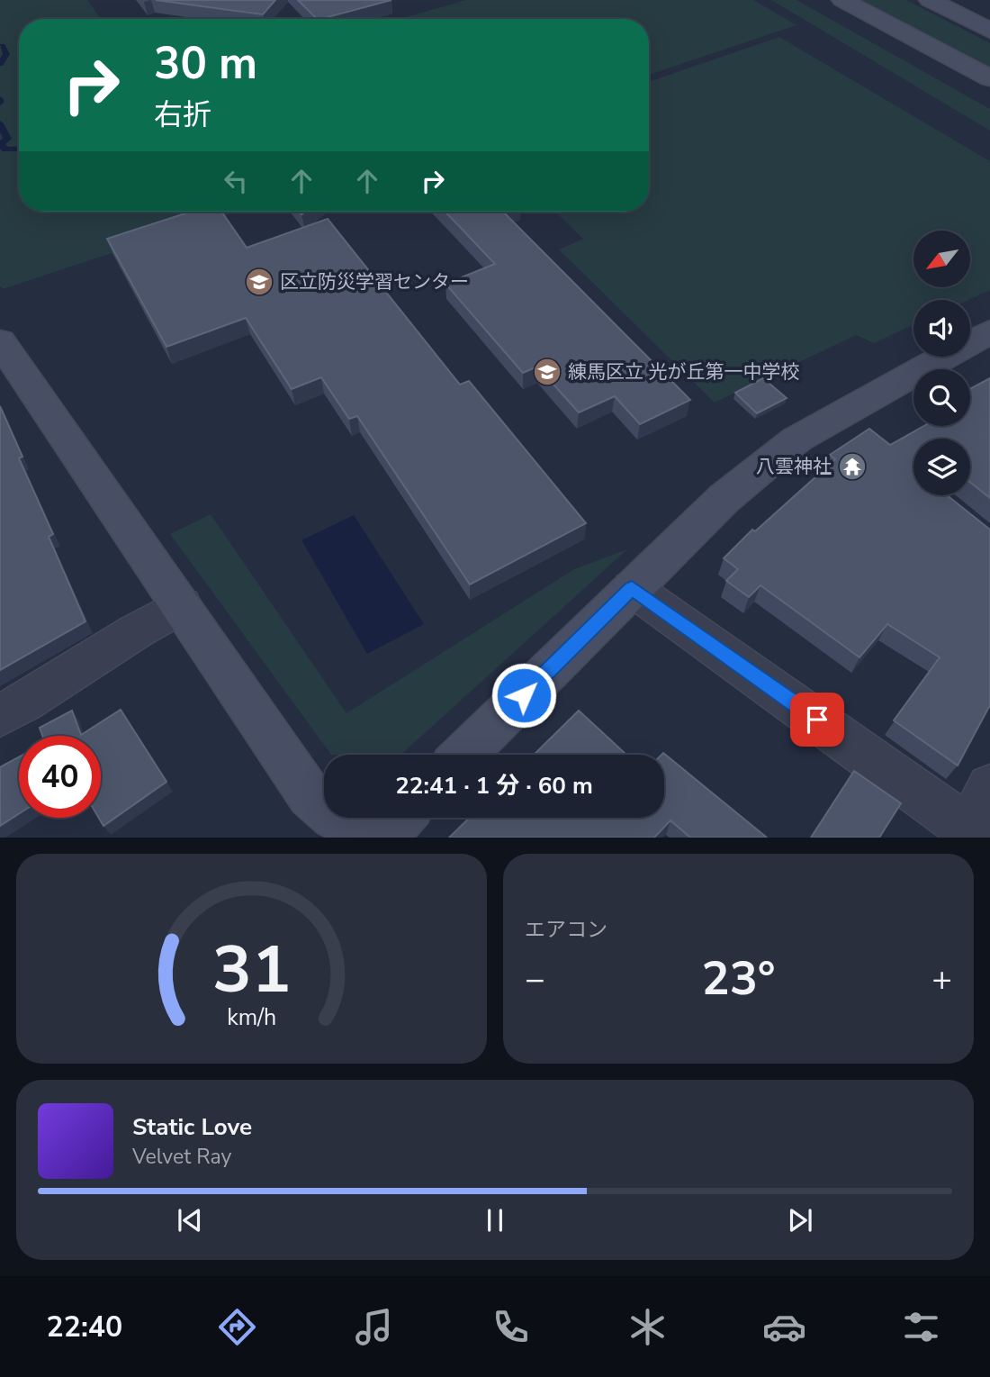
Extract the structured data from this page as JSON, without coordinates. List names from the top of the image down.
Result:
{
  "places": {
    "school or university": ["区立防災学習センター", "練馬区立 光が丘第一中学校"],
    "temple": ["八雲神社"]
  },
  "north": "bottom left",
  "page": {
    "turn": ["30 m", "右折"],
    "limit": "40",
    "trip": "22:41 · 1 分 · 60 m",
    "tile": "エアコン",
    "heat": ["−", "23°", "+"],
    "song": ["Static Love", "Velvet Ray"],
    "tabs": "22:40",
    "gauge": ["31", "km/h"]
  }
}
